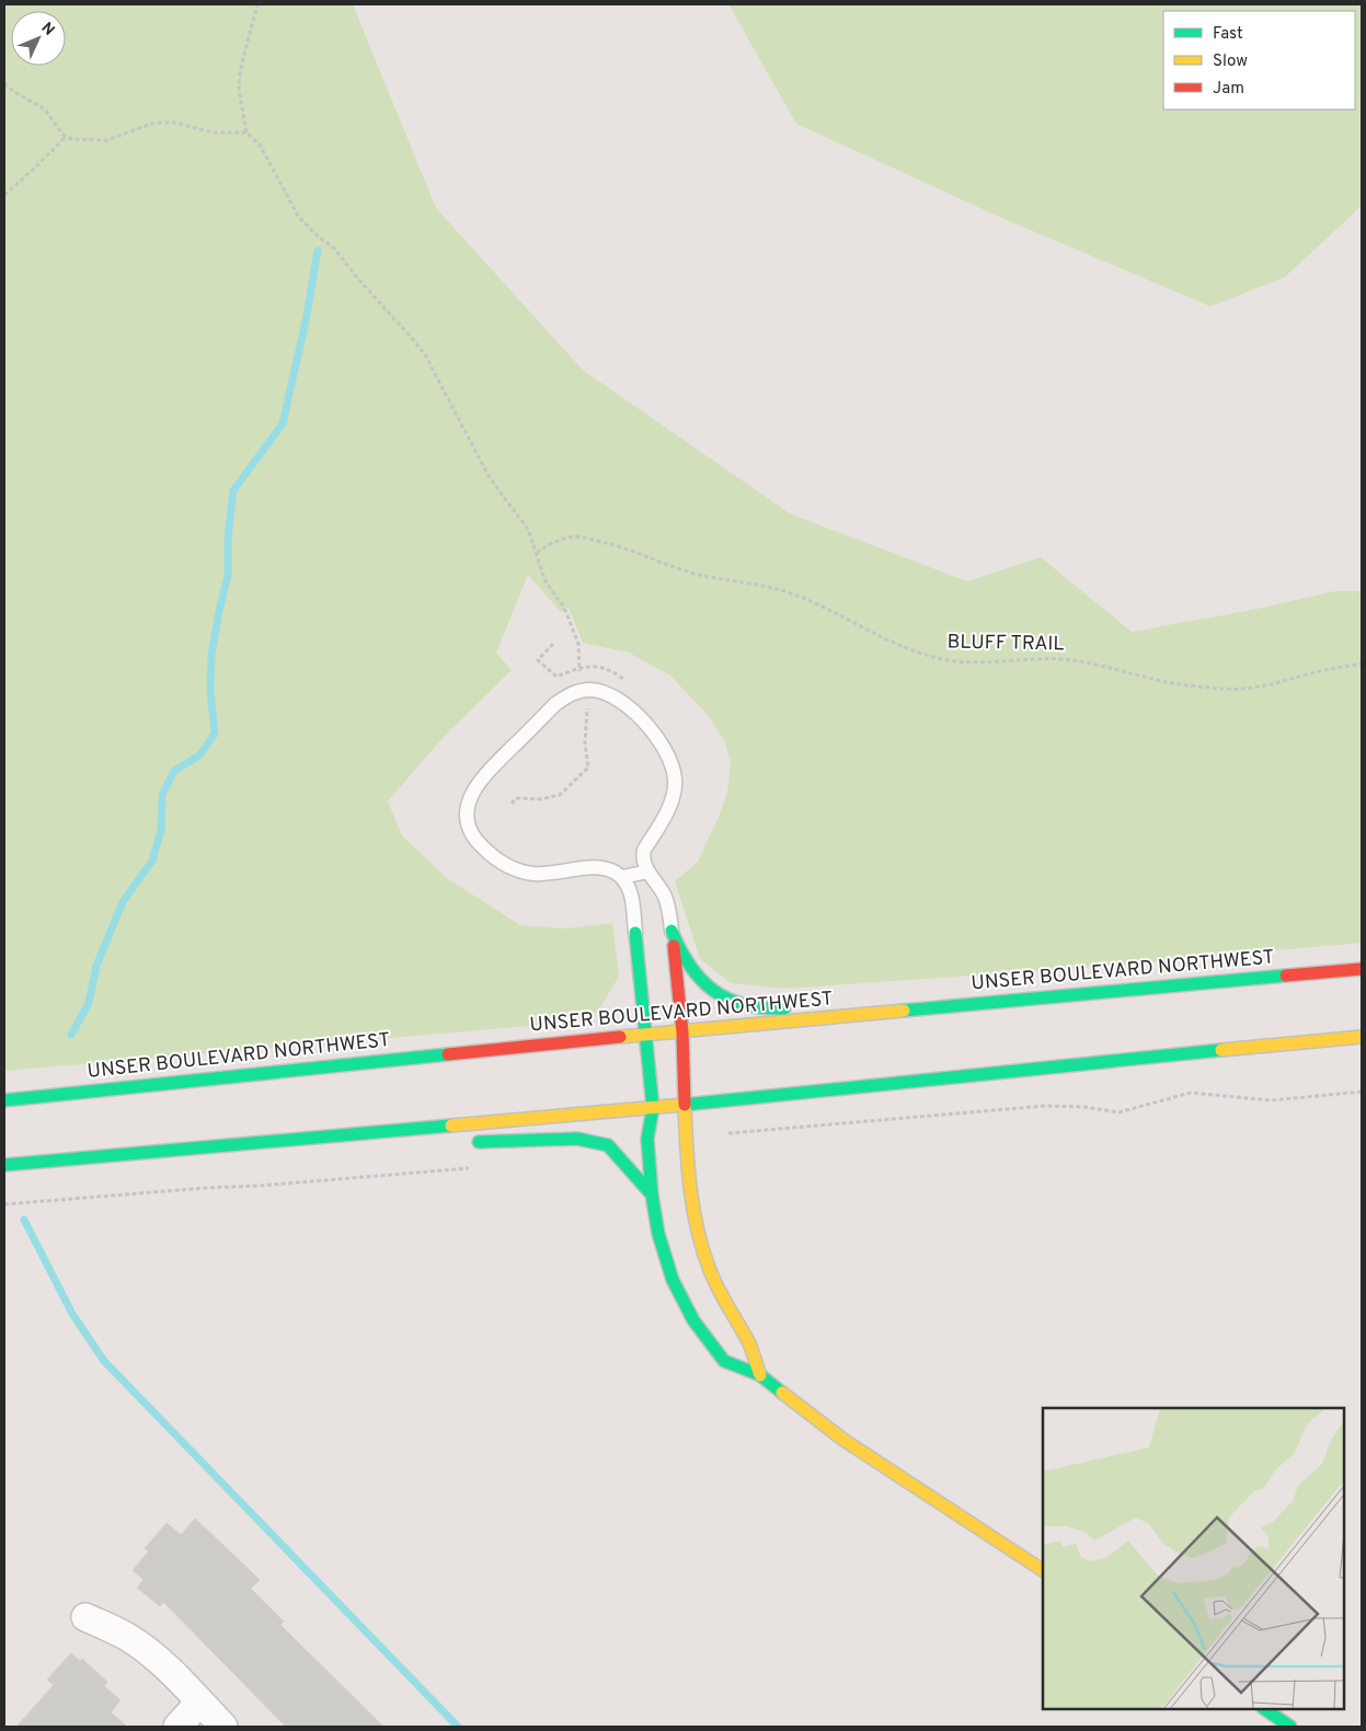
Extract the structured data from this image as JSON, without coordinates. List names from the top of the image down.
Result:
{
  "streets": {
    "main road": ["UNSER BOULEVARD NORTHWEST"],
    "path": ["BLUFF TRAIL"]
  },
  "legend": ["Fast", "Slow", "Jam"],
  "north": "top right"
}
